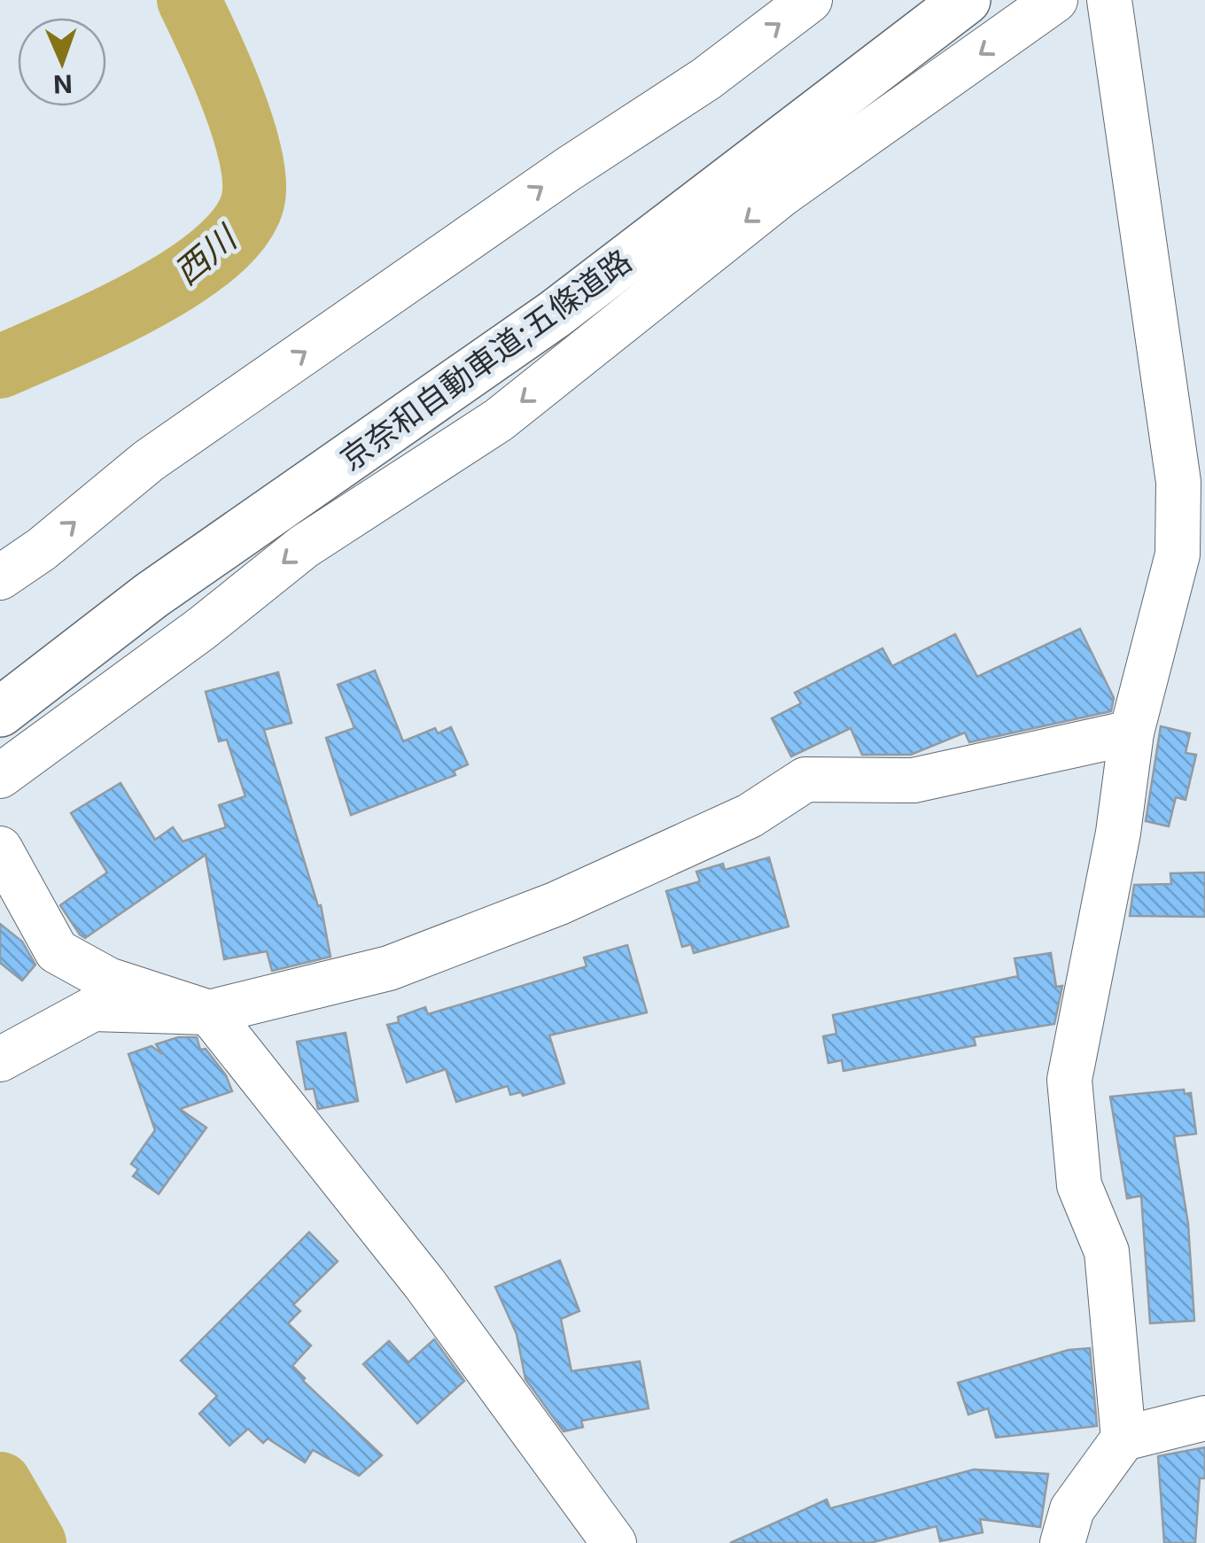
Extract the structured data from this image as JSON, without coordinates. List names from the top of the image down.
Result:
{
  "streets": {
    "highway": ["京奈和自動車道;五條道路"]
  },
  "water": ["西川"],
  "north": "bottom"
}
